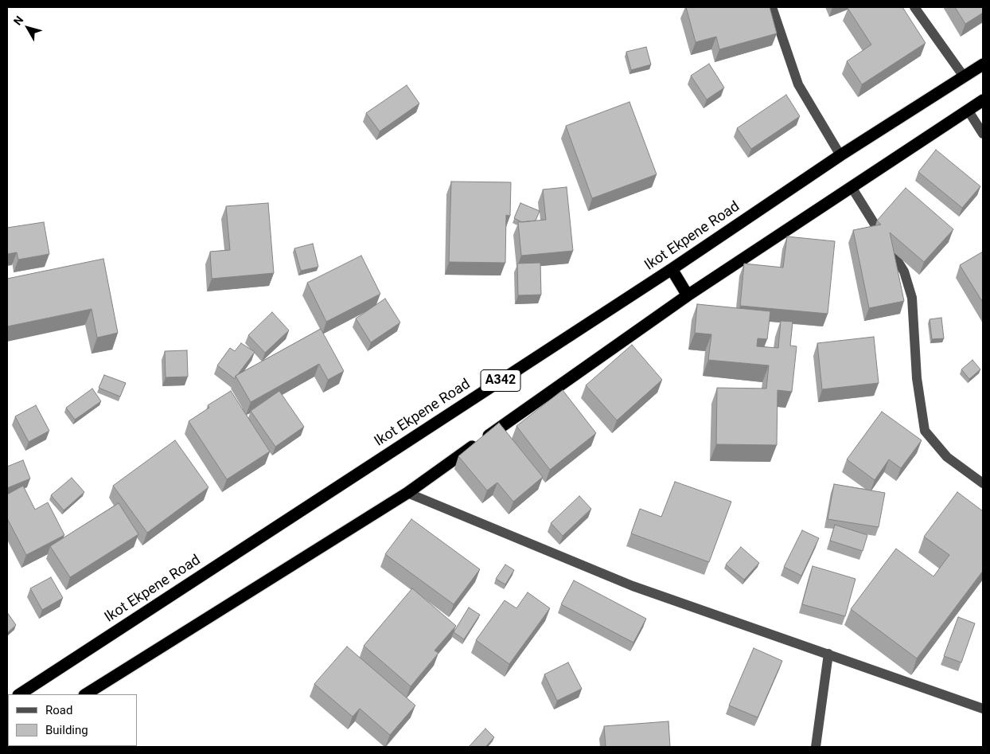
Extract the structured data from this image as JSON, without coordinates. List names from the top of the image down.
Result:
{
  "streets": {
    "highway": ["Ikot Ekpene Road", "A342"]
  },
  "legend": ["Road", "Building"],
  "north": "top left"
}
